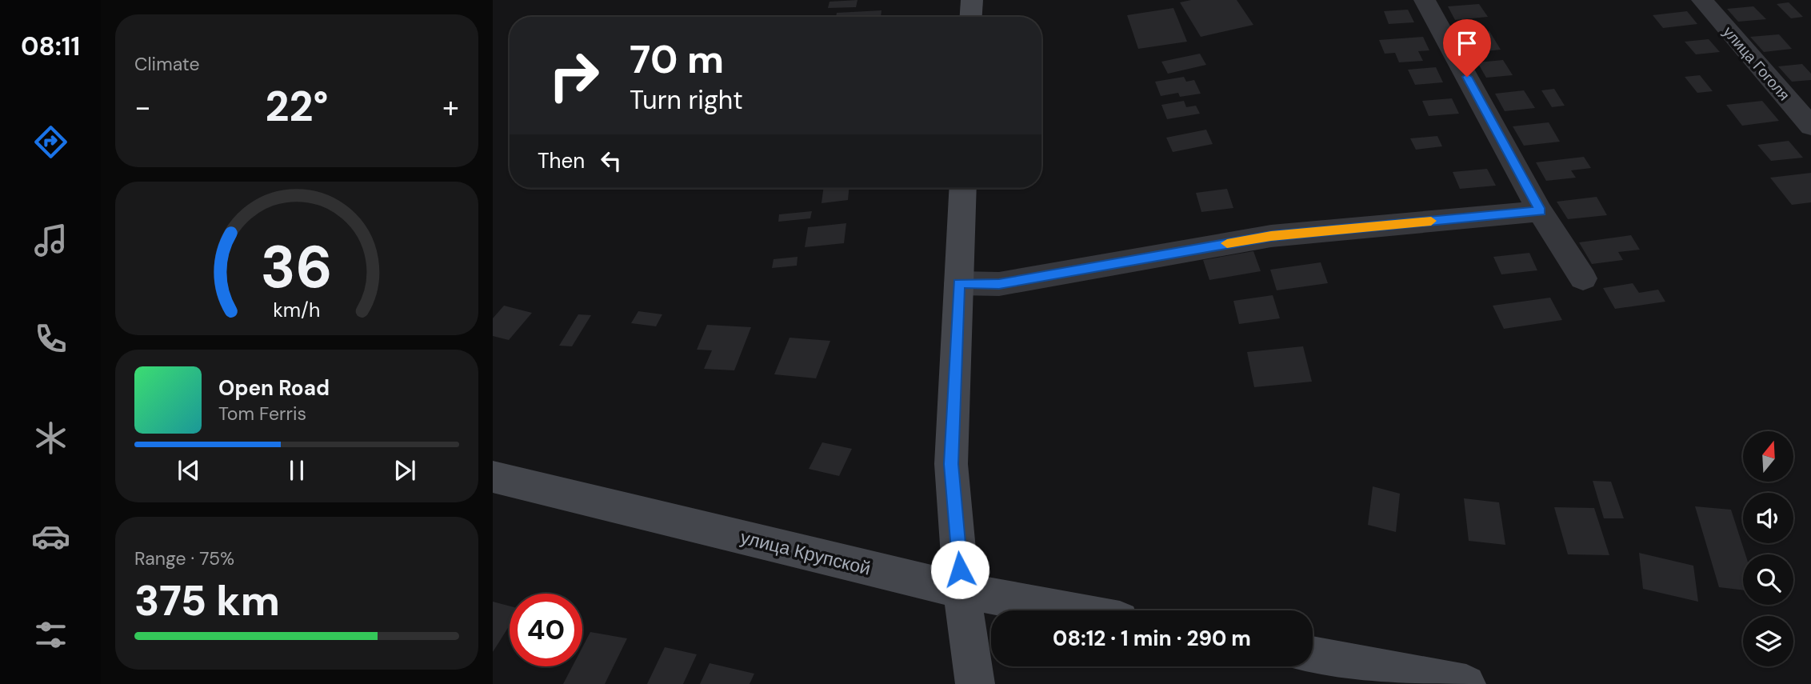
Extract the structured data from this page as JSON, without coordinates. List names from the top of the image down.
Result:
{
  "streets": {
    "street": ["улица Гоголя", "улица Крупской"]
  },
  "north": "top",
  "page": {
    "tabs": "08:11",
    "tile": [
      "Climate",
      ["Range · 75%", "375 km"]
    ],
    "turn": ["70 m", "Turn right"],
    "heat": ["−", "22°", "+"],
    "then": "Then",
    "song": ["Open Road", "Tom Ferris"],
    "limit": "40",
    "trip": "08:12 · 1 min · 290 m",
    "gauge": ["36", "km/h"]
  }
}
